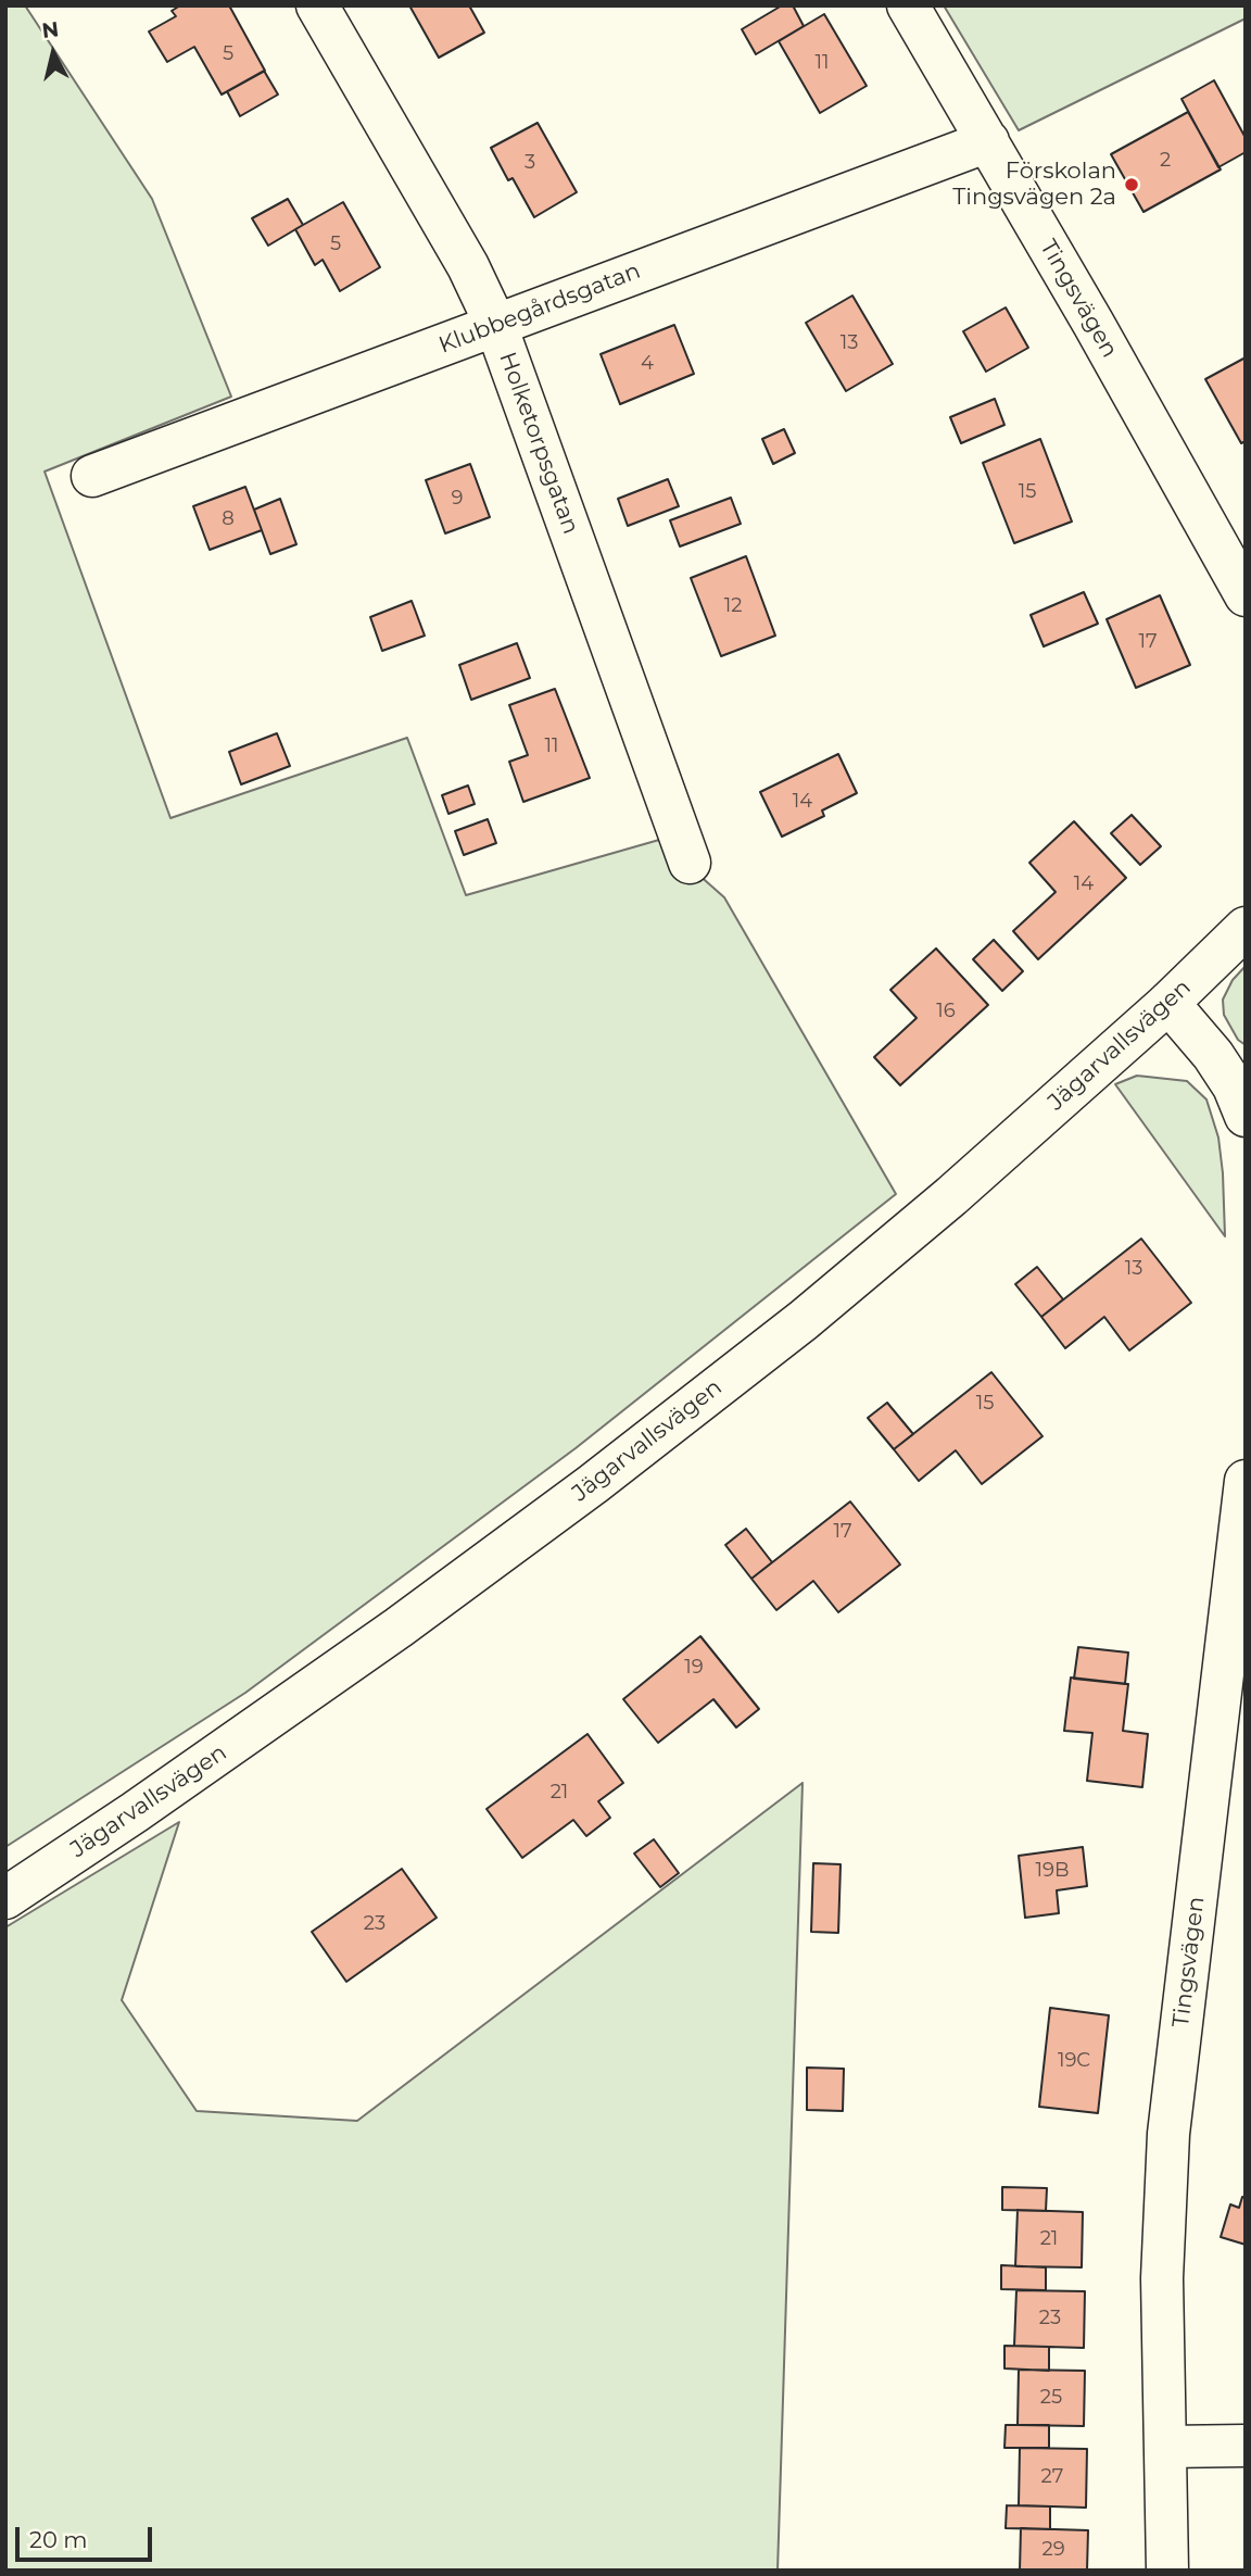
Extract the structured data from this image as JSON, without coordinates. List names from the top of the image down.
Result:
{
  "streets": {
    "street": [
      "Tingsvägen",
      "Klubbegårdsgatan",
      "Holketorpsgatan",
      "Jägarvallsvägen"
    ]
  },
  "crossings": [
    ["Tingsvägen", "Klubbegårdsgatan"],
    ["Klubbegårdsgatan", "Holketorpsgatan"]
  ],
  "places": ["Förskolan Tingsvägen 2a"],
  "house_numbers": [
    "5",
    "11",
    "2",
    "3",
    "5",
    "13",
    "4",
    "15",
    "9",
    "8",
    "12",
    "17",
    "11",
    "14",
    "14",
    "16",
    "13",
    "15",
    "17",
    "19",
    "21",
    "19B",
    "23",
    "19C",
    "21",
    "23",
    "25",
    "27",
    "29"
  ],
  "scale_bar": "20 m",
  "north": "top"
}
